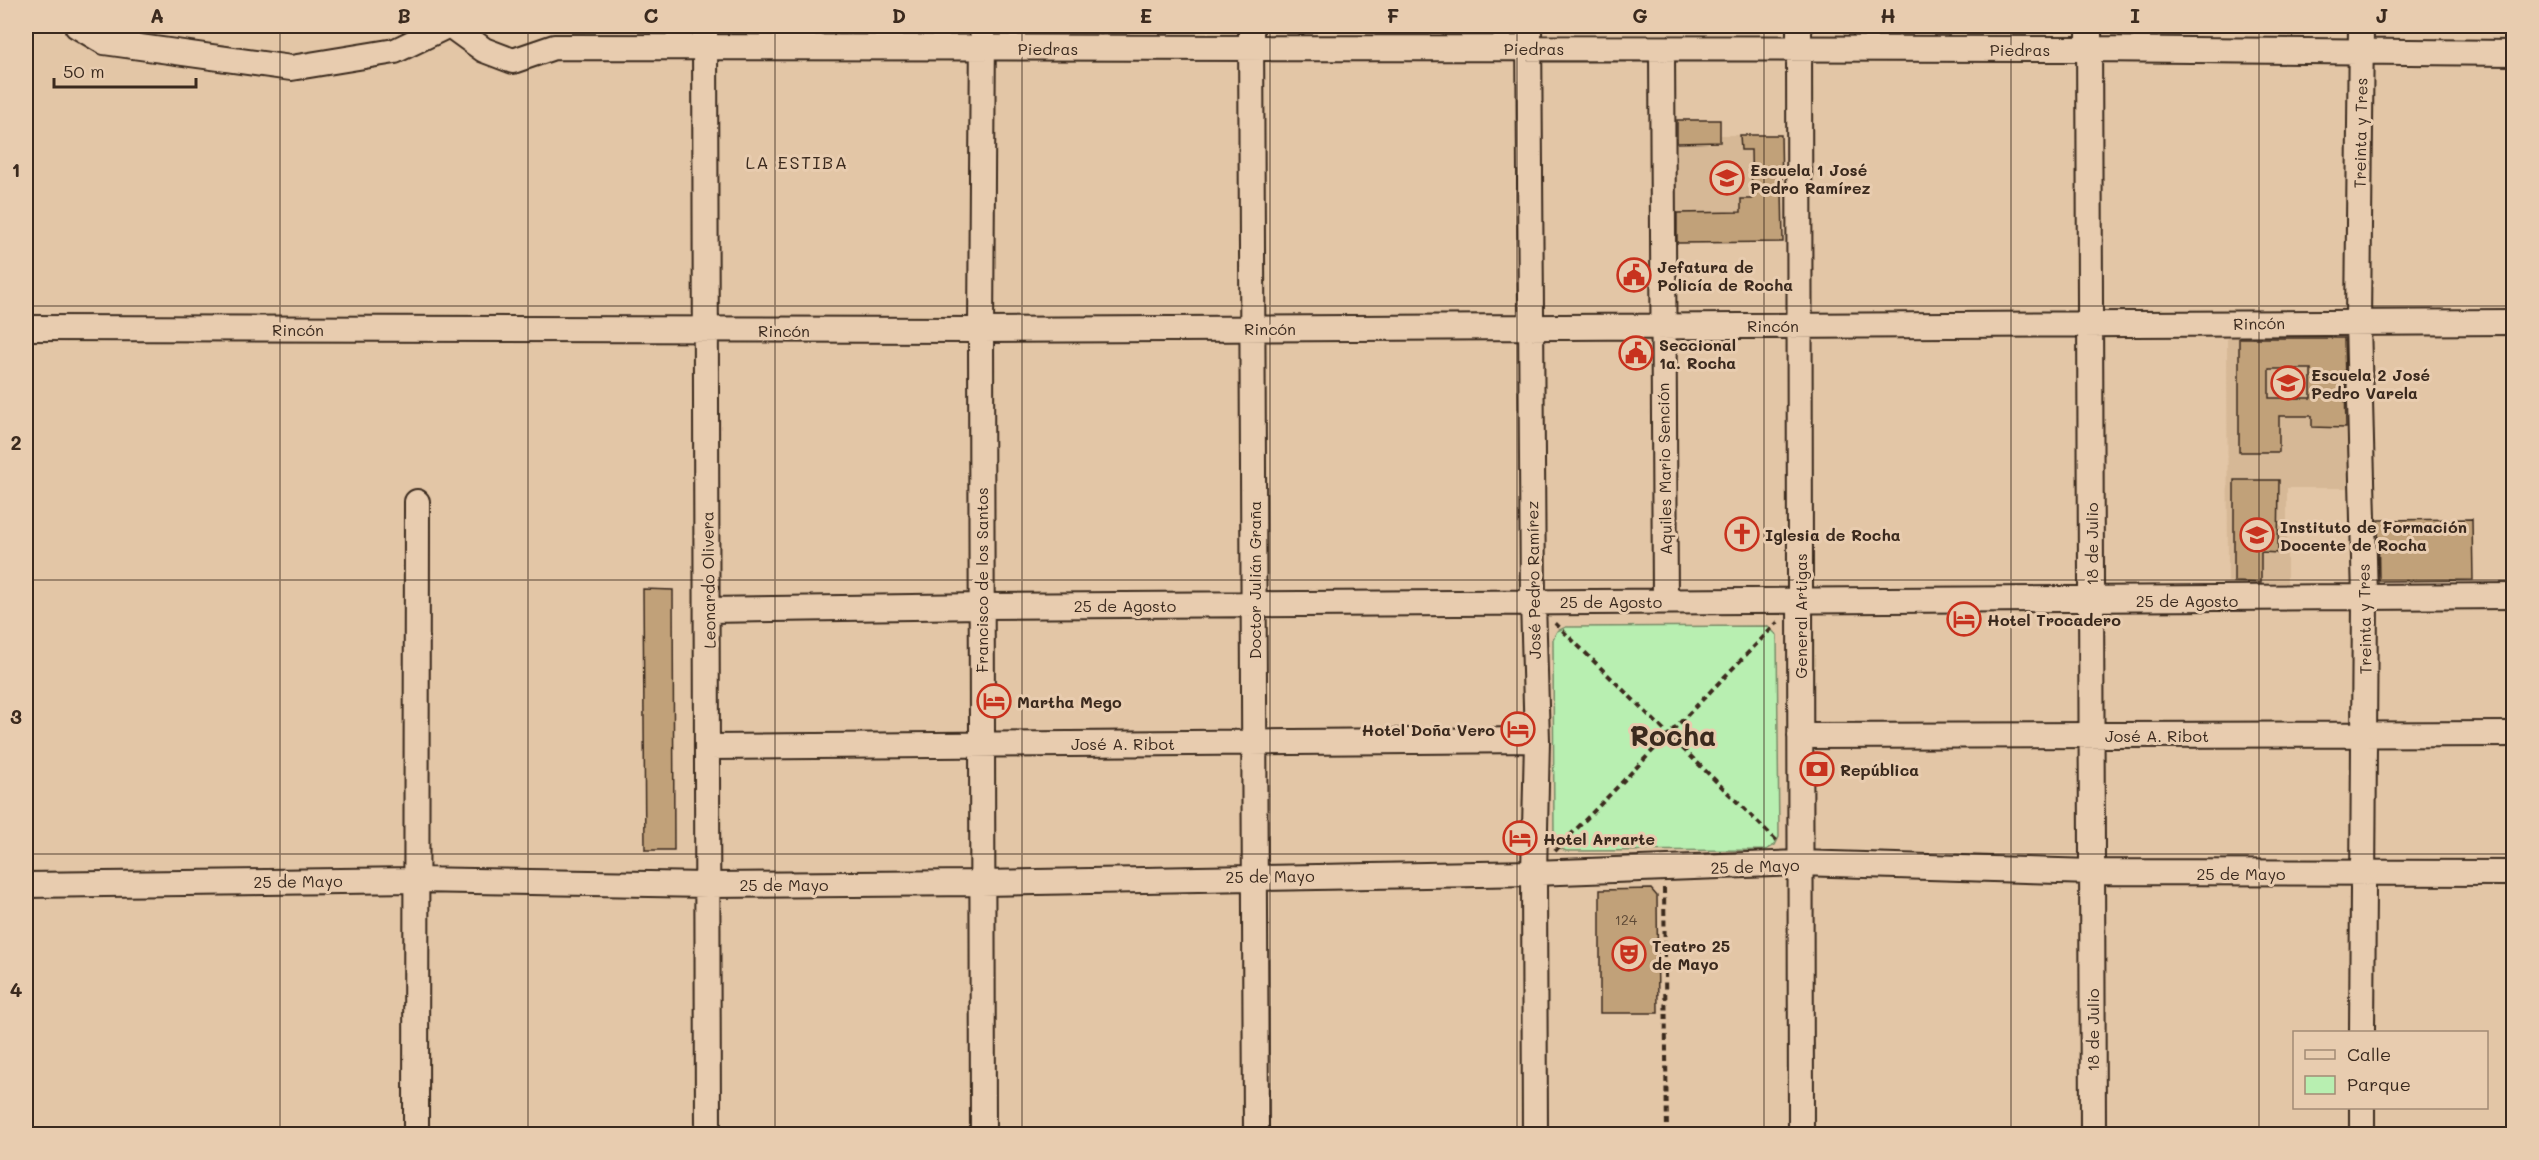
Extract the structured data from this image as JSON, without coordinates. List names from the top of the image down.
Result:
{
  "streets": {
    "street": [
      "Piedras",
      "Treinta y Tres",
      "Rincón",
      "Aquiles Mario Sención",
      "18 de Julio",
      "Leonardo Olivera",
      "Francisco de los Santos",
      "Doctor Julián Graña",
      "José Pedro Ramírez",
      "25 de Agosto",
      "General Artigas",
      "José A. Ribot",
      "25 de Mayo"
    ]
  },
  "crossings": [
    ["Piedras", "Treinta y Tres"],
    ["Piedras", "Aquiles Mario Sención"],
    ["Piedras", "18 de Julio"],
    ["Piedras", "Leonardo Olivera"],
    ["Piedras", "Francisco de los Santos"],
    ["Piedras", "Doctor Julián Graña"],
    ["Piedras", "José Pedro Ramírez"],
    ["Piedras", "General Artigas"],
    ["Treinta y Tres", "Rincón"],
    ["Treinta y Tres", "25 de Agosto"],
    ["Treinta y Tres", "José A. Ribot"],
    ["Treinta y Tres", "25 de Mayo"],
    ["Rincón", "Aquiles Mario Sención"],
    ["Rincón", "18 de Julio"],
    ["Rincón", "Leonardo Olivera"],
    ["Rincón", "Francisco de los Santos"],
    ["Rincón", "Doctor Julián Graña"],
    ["Rincón", "José Pedro Ramírez"],
    ["Rincón", "General Artigas"],
    ["Aquiles Mario Sención", "25 de Agosto"],
    ["18 de Julio", "25 de Agosto"],
    ["18 de Julio", "José A. Ribot"],
    ["18 de Julio", "25 de Mayo"],
    ["Leonardo Olivera", "25 de Agosto"],
    ["Leonardo Olivera", "José A. Ribot"],
    ["Leonardo Olivera", "25 de Mayo"],
    ["Francisco de los Santos", "25 de Agosto"],
    ["Francisco de los Santos", "José A. Ribot"],
    ["Francisco de los Santos", "25 de Mayo"],
    ["Doctor Julián Graña", "25 de Agosto"],
    ["Doctor Julián Graña", "José A. Ribot"],
    ["Doctor Julián Graña", "25 de Mayo"],
    ["José Pedro Ramírez", "25 de Agosto"],
    ["José Pedro Ramírez", "José A. Ribot"],
    ["José Pedro Ramírez", "25 de Mayo"],
    ["25 de Agosto", "General Artigas"],
    ["General Artigas", "José A. Ribot"],
    ["General Artigas", "25 de Mayo"]
  ],
  "districts": ["LA ESTIBA", "Rocha"],
  "places": {
    "school or university": ["Escuela 1 José Pedro Ramírez", "Escuela 2 José Pedro Varela", "Instituto de Formación Docente de Rocha"],
    "public building": ["Jefatura de Policía de Rocha", "Seccional 1a. Rocha"],
    "church": ["Iglesia de Rocha"],
    "hotel": [
      "Hotel Trocadero",
      "Martha Mego",
      "Hotel Doña Vero",
      "Hotel Arrarte"
    ],
    "bank": ["República"],
    "theatre": ["Teatro 25 de Mayo"]
  },
  "house_numbers": ["124"],
  "legend": ["Calle", "Parque"],
  "scale_bar": "50 m",
  "grid": {
    "columns": [
      "A",
      "B",
      "C",
      "D",
      "E",
      "F",
      "G",
      "H",
      "I",
      "J"
    ],
    "rows": [
      "1",
      "2",
      "3",
      "4"
    ]
  }
}
